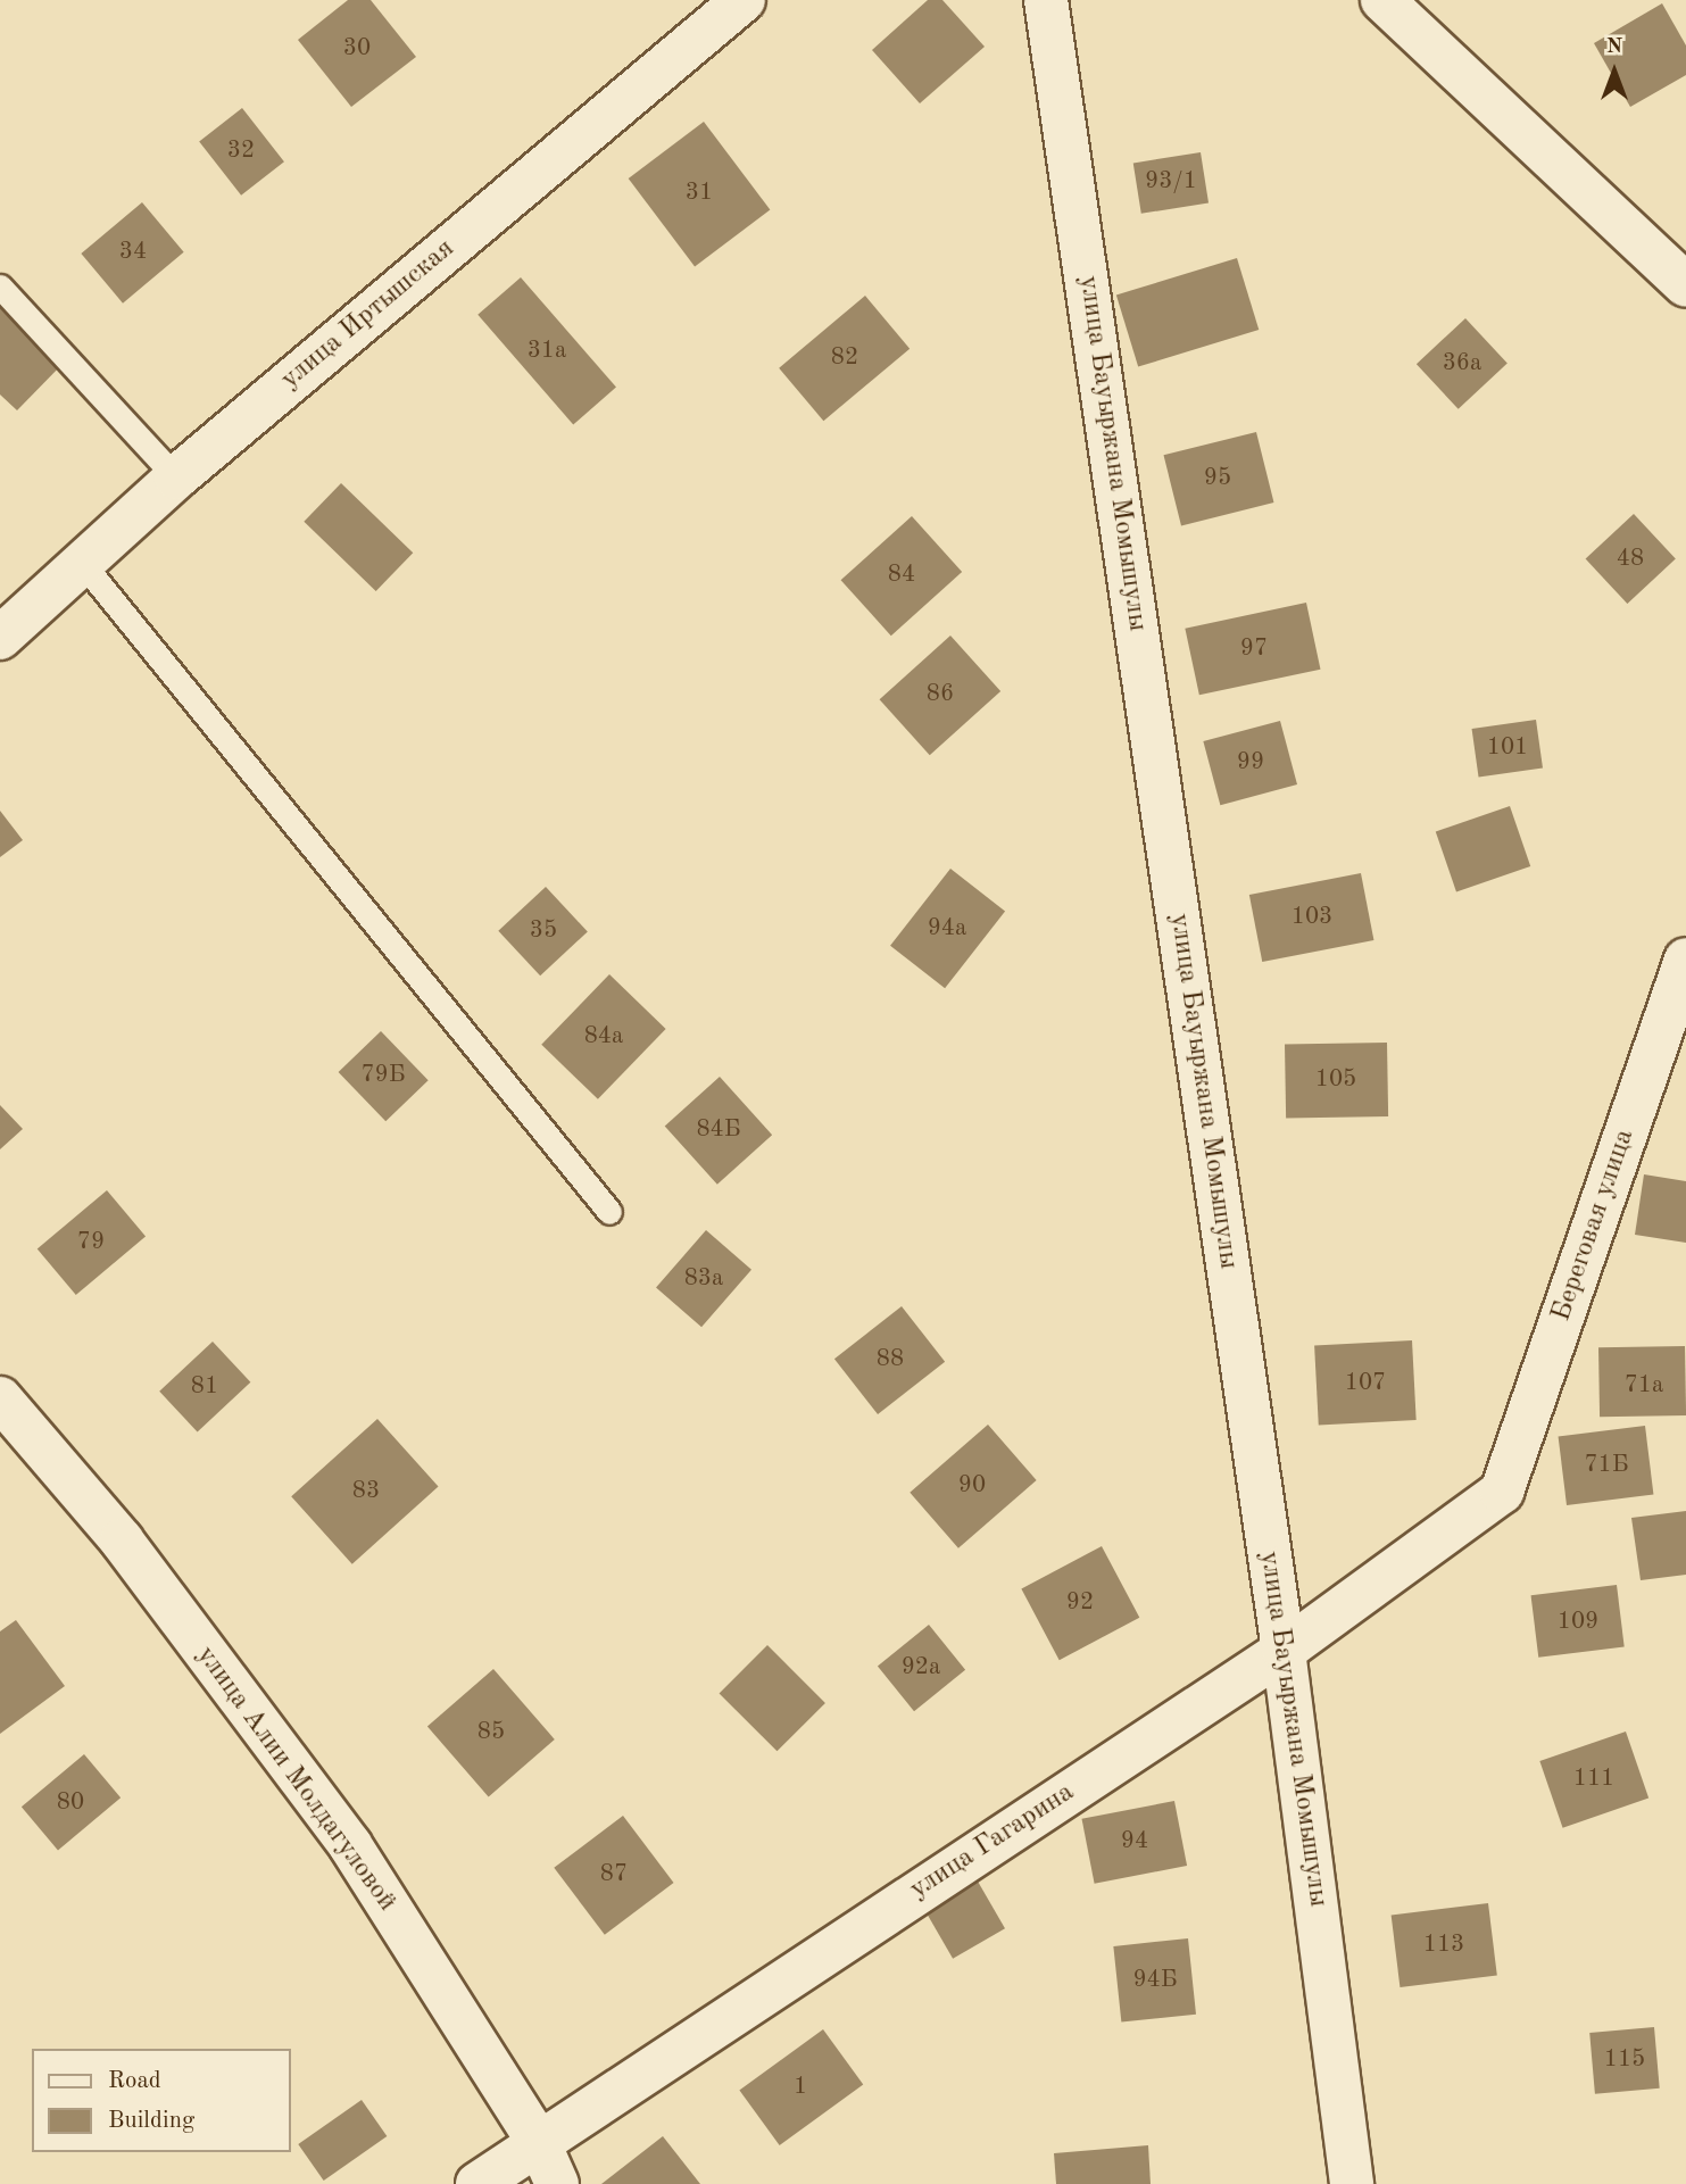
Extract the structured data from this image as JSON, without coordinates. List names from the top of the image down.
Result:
{
  "streets": {
    "street": [
      "улица Иртышская",
      "улица Бауыржана Момышулы",
      "Береговая улица",
      "улица Алии Молдагуловой",
      "улица Гагарина"
    ]
  },
  "crossings": [
    ["улица Бауыржана Момышулы", "улица Гагарина"],
    ["Береговая улица", "улица Гагарина"],
    ["улица Алии Молдагуловой", "улица Гагарина"]
  ],
  "house_numbers": [
    "30",
    "32",
    "93/1",
    "31",
    "34",
    "31а",
    "82",
    "36а",
    "95",
    "48",
    "84",
    "97",
    "86",
    "101",
    "99",
    "103",
    "94а",
    "35",
    "84а",
    "79Б",
    "105",
    "84Б",
    "79",
    "83а",
    "88",
    "107",
    "71а",
    "81",
    "71Б",
    "90",
    "83",
    "92",
    "109",
    "92а",
    "85",
    "111",
    "80",
    "94",
    "87",
    "113",
    "94Б",
    "115",
    "1"
  ],
  "legend": ["Road", "Building"],
  "north": "top"
}
